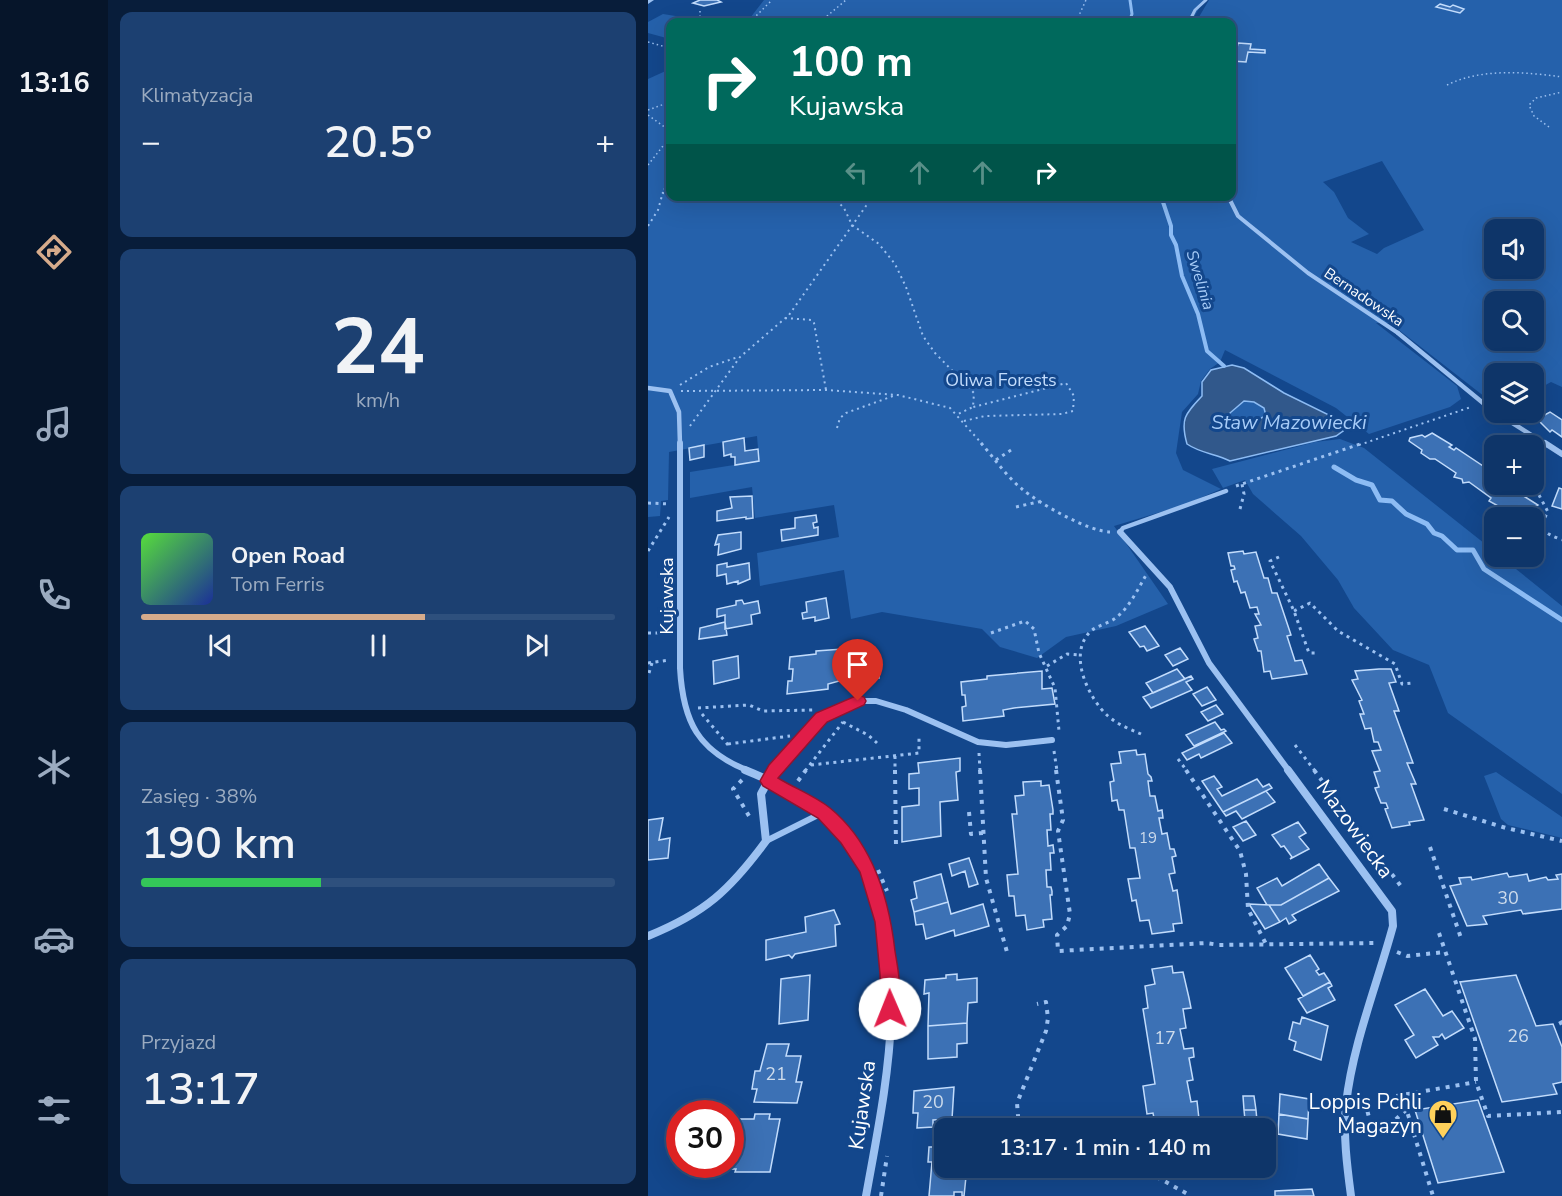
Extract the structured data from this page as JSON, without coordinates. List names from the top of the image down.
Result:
{
  "streets": {
    "street": ["Bernadowska", "Kujawska", "Mazowiecka"]
  },
  "water": ["Swelinia", "Staw Mazowiecki"],
  "parks": ["Oliwa Forests"],
  "places": {
    "shop": ["Loppis Pchli Magazyn"]
  },
  "house_numbers": [
    "19",
    "30",
    "26",
    "17",
    "21",
    "20"
  ],
  "page": {
    "tabs": "13:16",
    "tile": [
      "Klimatyzacja",
      ["24", "km/h"],
      ["Zasięg · 38%", "190 km"],
      ["Przyjazd", "13:17"]
    ],
    "turn": ["100 m", "Kujawska"],
    "heat": ["−", "20.5°", "+"],
    "map_buttons": ["+", "−"],
    "song": ["Open Road", "Tom Ferris"],
    "limit": "30",
    "trip": "13:17 · 1 min · 140 m"
  }
}
